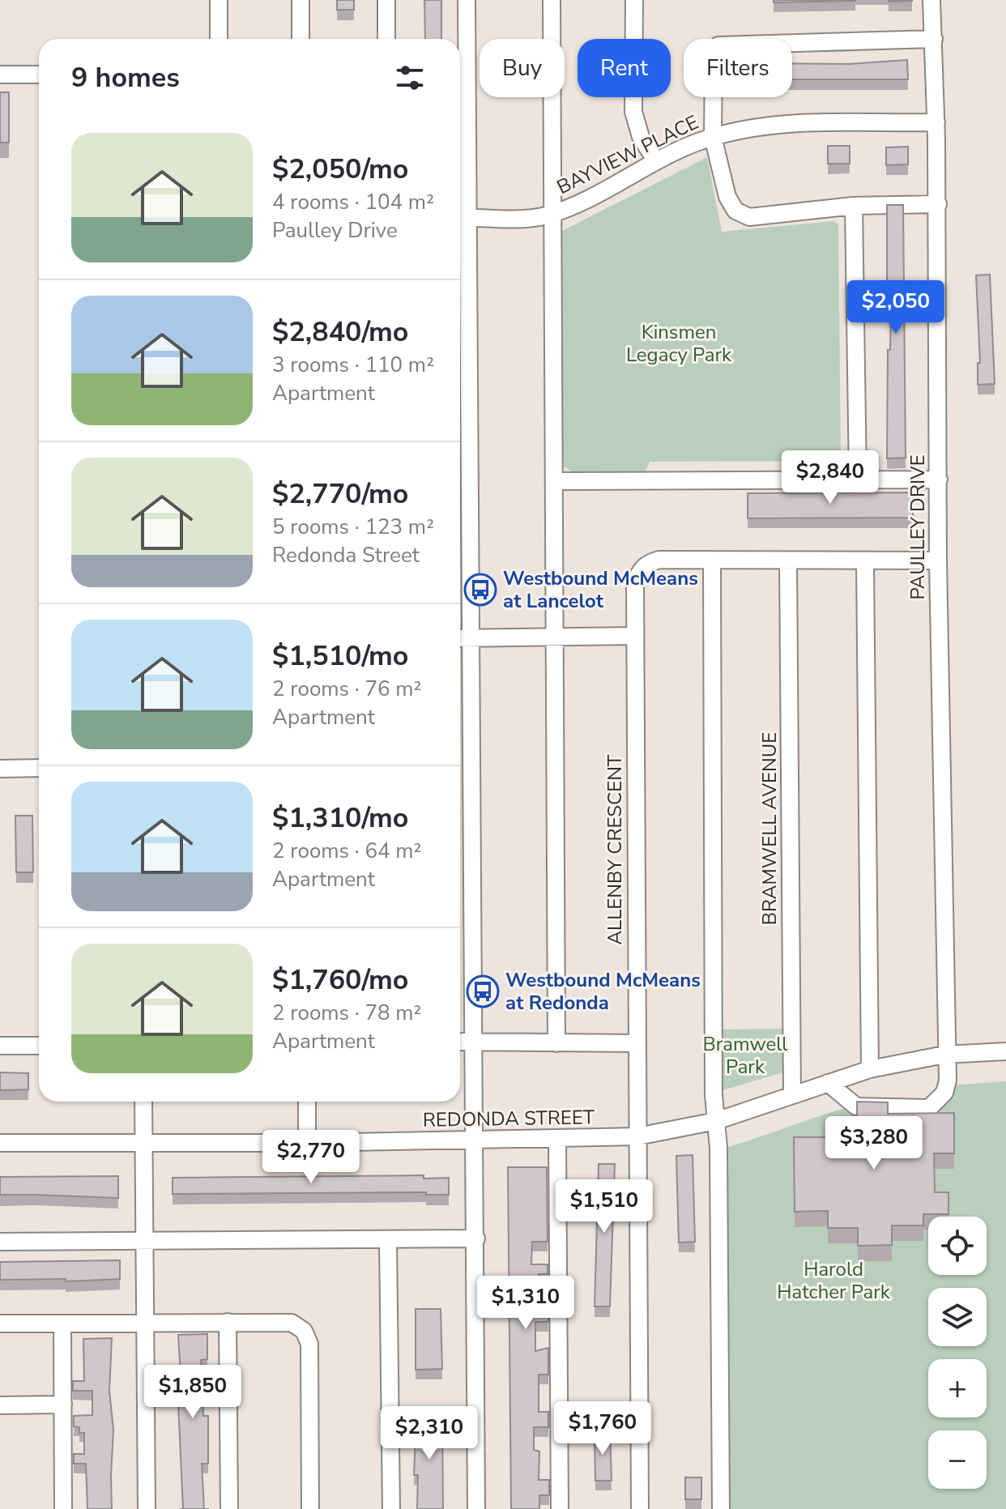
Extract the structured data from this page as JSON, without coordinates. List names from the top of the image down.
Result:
{
  "streets": {
    "street": [
      "BAYVIEW PLACE",
      "PAULLEY DRIVE",
      "BRAMWELL AVENUE",
      "ALLENBY CRESCENT",
      "REDONDA STREET"
    ]
  },
  "crossings": [
    ["BAYVIEW PLACE", "PAULLEY DRIVE"],
    ["PAULLEY DRIVE", "ALLENBY CRESCENT"],
    ["PAULLEY DRIVE", "REDONDA STREET"],
    ["BRAMWELL AVENUE", "ALLENBY CRESCENT"],
    ["BRAMWELL AVENUE", "REDONDA STREET"],
    ["ALLENBY CRESCENT", "REDONDA STREET"]
  ],
  "parks": ["Kinsmen Legacy Park", "Bramwell Park", "Harold Hatcher Park"],
  "places": {
    "bus stop": ["Westbound McMeans at Lancelot", "Westbound McMeans at Redonda"]
  },
  "page": {
    "chip": ["Buy", "Rent", "Filters"],
    "heading": "9 homes",
    "list": [
      {
        "name": "$2,050/mo",
        "note": "4 rooms · 104 m² · Paulley Drive"
      },
      {
        "name": "$2,840/mo",
        "note": "3 rooms · 110 m² · Apartment"
      },
      {
        "name": "$2,770/mo",
        "note": "5 rooms · 123 m² · Redonda Street"
      },
      {
        "name": "$1,510/mo",
        "note": "2 rooms · 76 m² · Apartment"
      },
      {
        "name": "$1,310/mo",
        "note": "2 rooms · 64 m² · Apartment"
      },
      {
        "name": "$1,760/mo",
        "note": "2 rooms · 78 m² · Apartment"
      }
    ],
    "price": [
      "$2,050",
      "$2,840",
      "$3,280",
      "$2,770",
      "$1,510",
      "$1,310",
      "$1,850",
      "$1,760",
      "$2,310"
    ],
    "map_buttons": ["+", "−"]
  }
}
